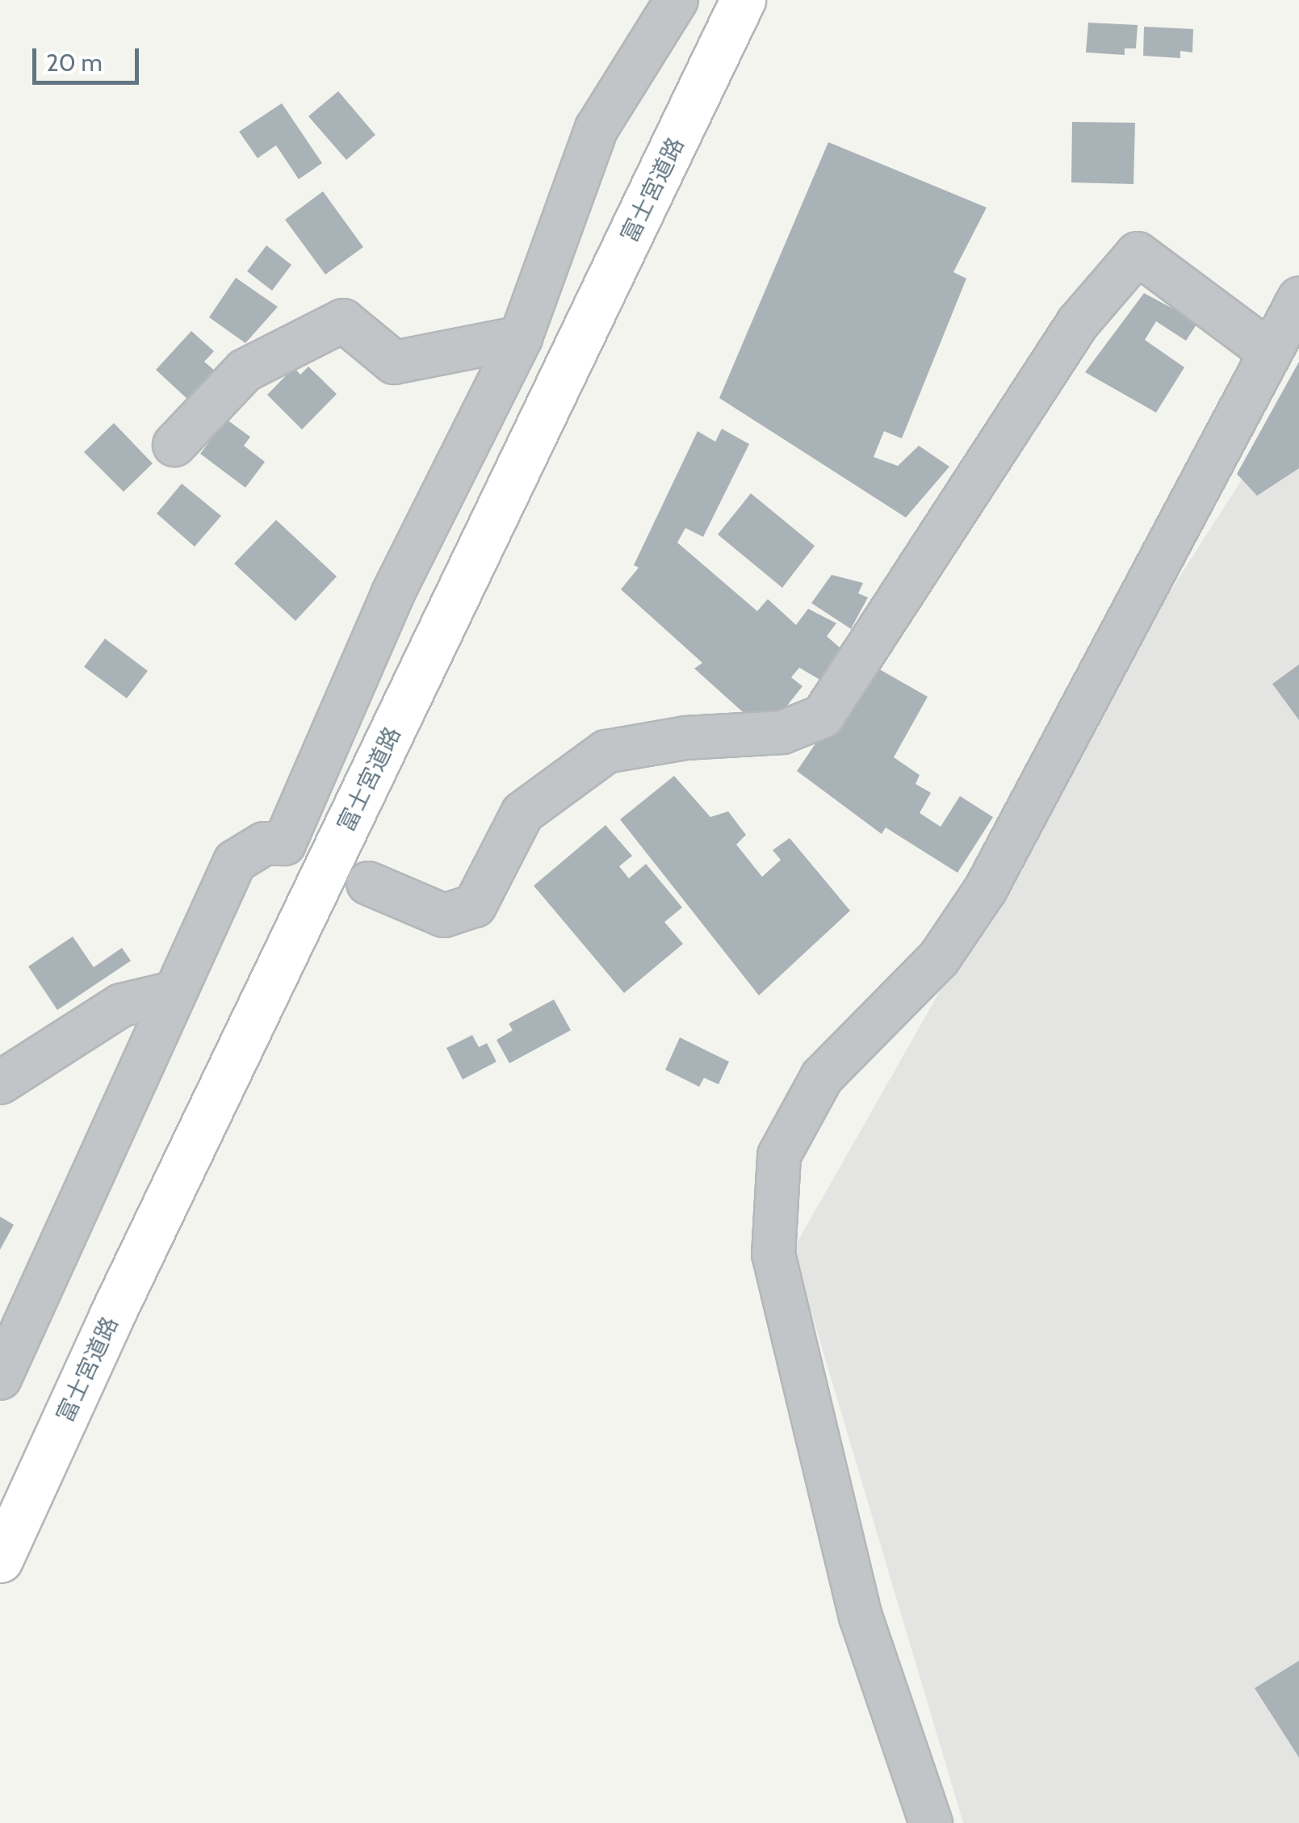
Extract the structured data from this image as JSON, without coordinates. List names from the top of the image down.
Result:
{
  "streets": {
    "highway": ["富士宮道路"]
  },
  "scale_bar": "20 m"
}
